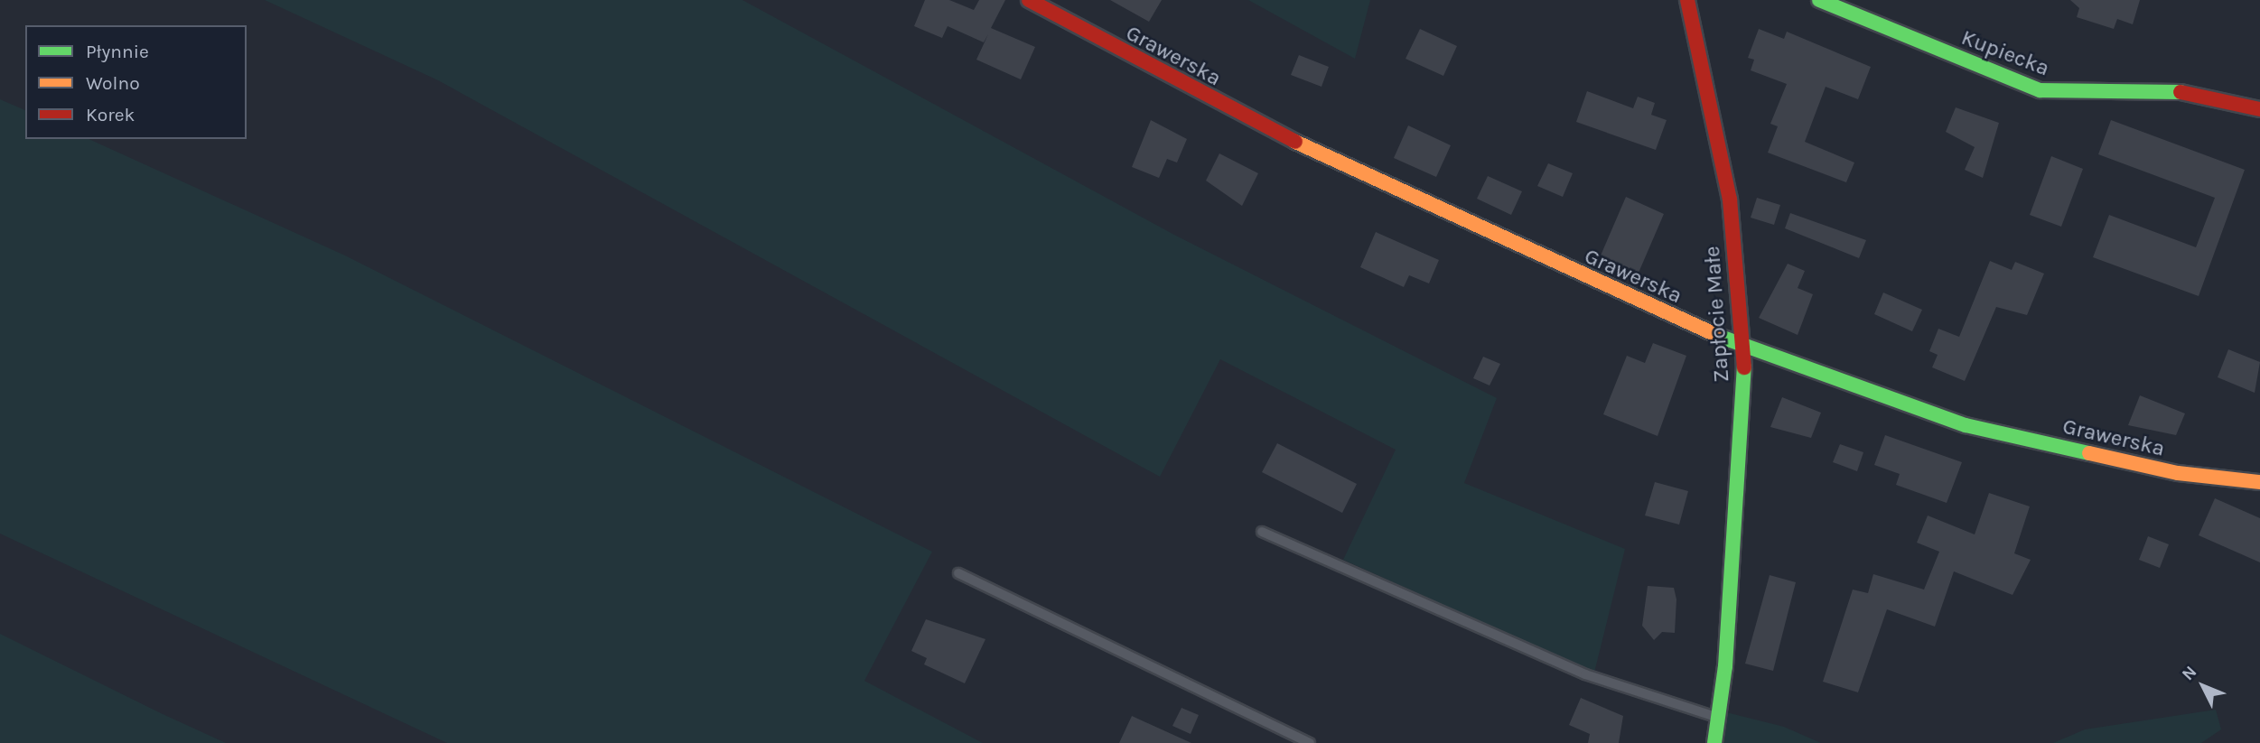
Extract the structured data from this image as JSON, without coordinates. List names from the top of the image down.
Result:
{
  "streets": {
    "street": ["Kupiecka", "Grawerska", "Zapłocie Małe"]
  },
  "crossings": [
    ["Grawerska", "Zapłocie Małe"]
  ],
  "legend": ["Płynnie", "Wolno", "Korek"],
  "north": "top left"
}
